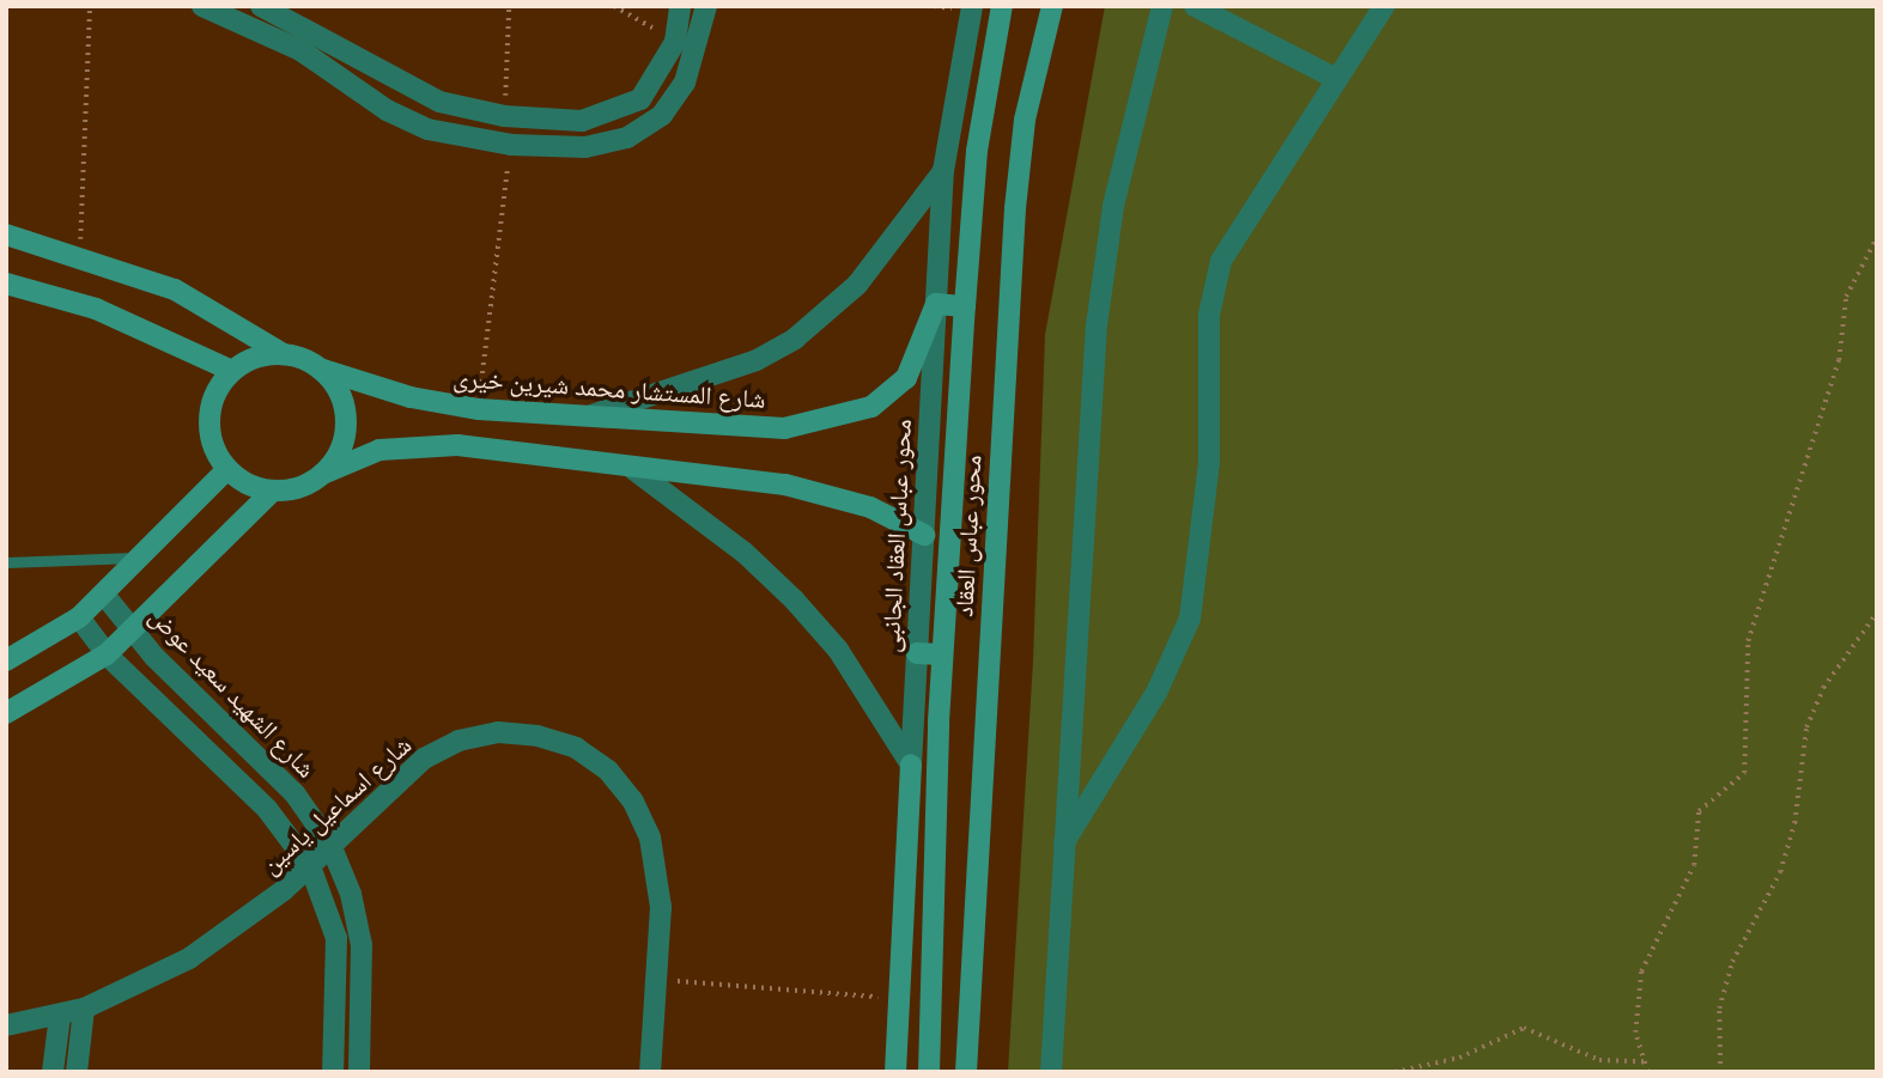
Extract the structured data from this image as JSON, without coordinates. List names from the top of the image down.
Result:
{
  "streets": {
    "street": [
      "شارع المستشار محمد شيرين خيرى",
      "محور عباس العقاد الجانبى",
      "محور عباس العقاد",
      "شارع الشهيد سعيد عوض",
      "شارع اسماعيل ياسين"
    ]
  },
  "crossings": [
    ["شارع المستشار محمد شيرين خيرى", "محور عباس العقاد الجانبى"],
    ["شارع الشهيد سعيد عوض", "شارع اسماعيل ياسين"]
  ]
}
